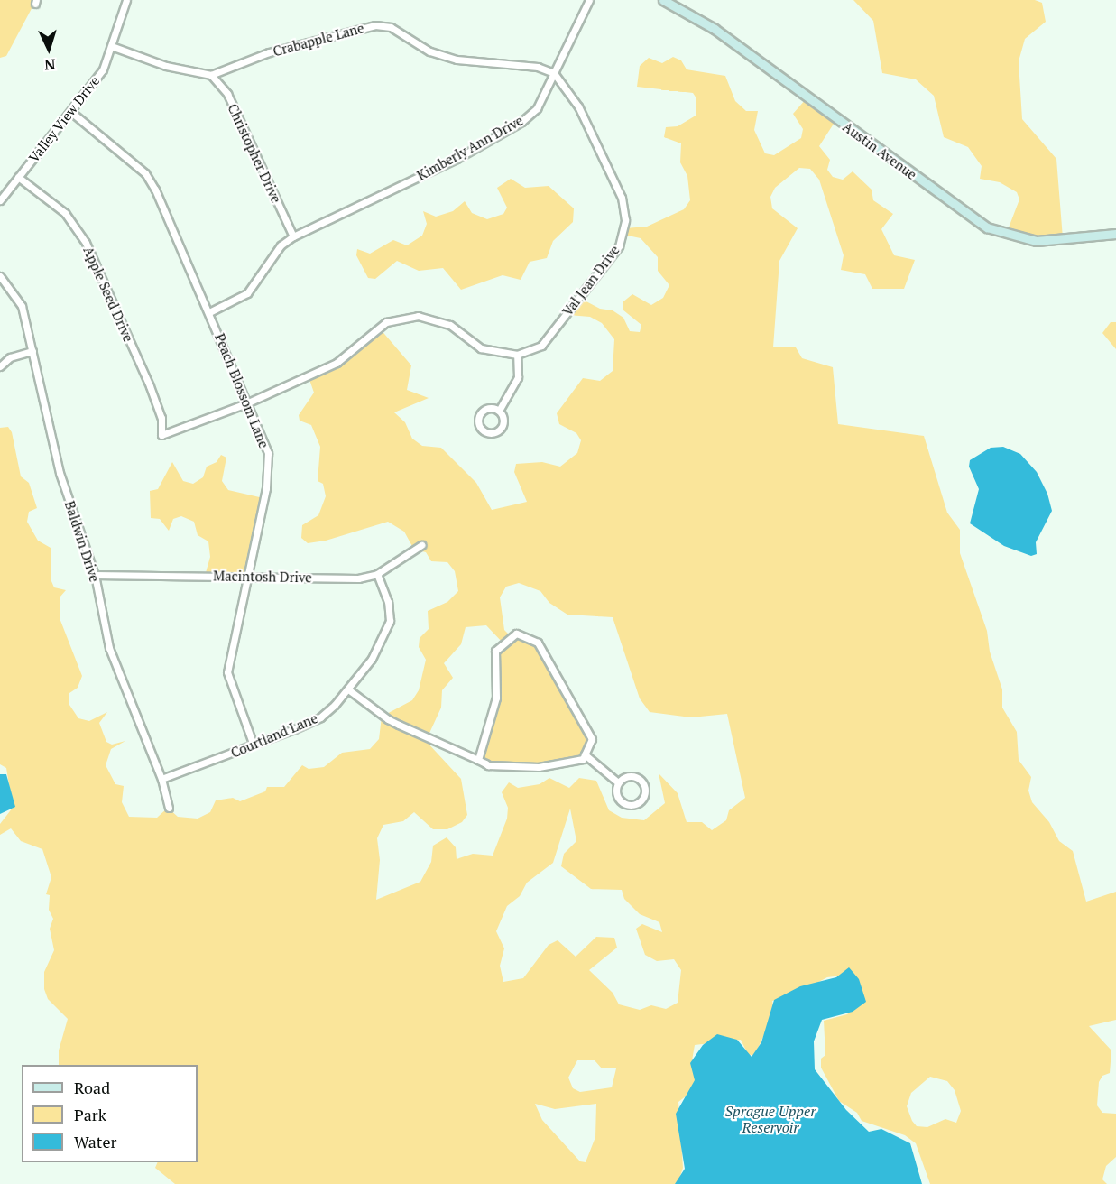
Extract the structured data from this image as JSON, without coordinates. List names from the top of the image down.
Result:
{
  "streets": {
    "street": [
      "Crabapple Lane",
      "Valley View Drive",
      "Kimberly Ann Drive",
      "Austin Avenue",
      "Christopher Drive",
      "Val Jean Drive",
      "Apple Seed Drive",
      "Peach Blossom Lane",
      "Baldwin Drive",
      "Macintosh Drive",
      "Courtland Lane"
    ]
  },
  "crossings": [
    ["Crabapple Lane", "Kimberly Ann Drive"],
    ["Crabapple Lane", "Christopher Drive"],
    ["Crabapple Lane", "Val Jean Drive"],
    ["Valley View Drive", "Apple Seed Drive"],
    ["Valley View Drive", "Peach Blossom Lane"],
    ["Kimberly Ann Drive", "Christopher Drive"],
    ["Kimberly Ann Drive", "Val Jean Drive"],
    ["Kimberly Ann Drive", "Peach Blossom Lane"],
    ["Apple Seed Drive", "Peach Blossom Lane"],
    ["Peach Blossom Lane", "Macintosh Drive"],
    ["Peach Blossom Lane", "Courtland Lane"],
    ["Baldwin Drive", "Macintosh Drive"],
    ["Baldwin Drive", "Courtland Lane"],
    ["Macintosh Drive", "Courtland Lane"]
  ],
  "water": ["Sprague Upper Reservoir"],
  "legend": ["Road", "Park", "Water"],
  "north": "bottom"
}
